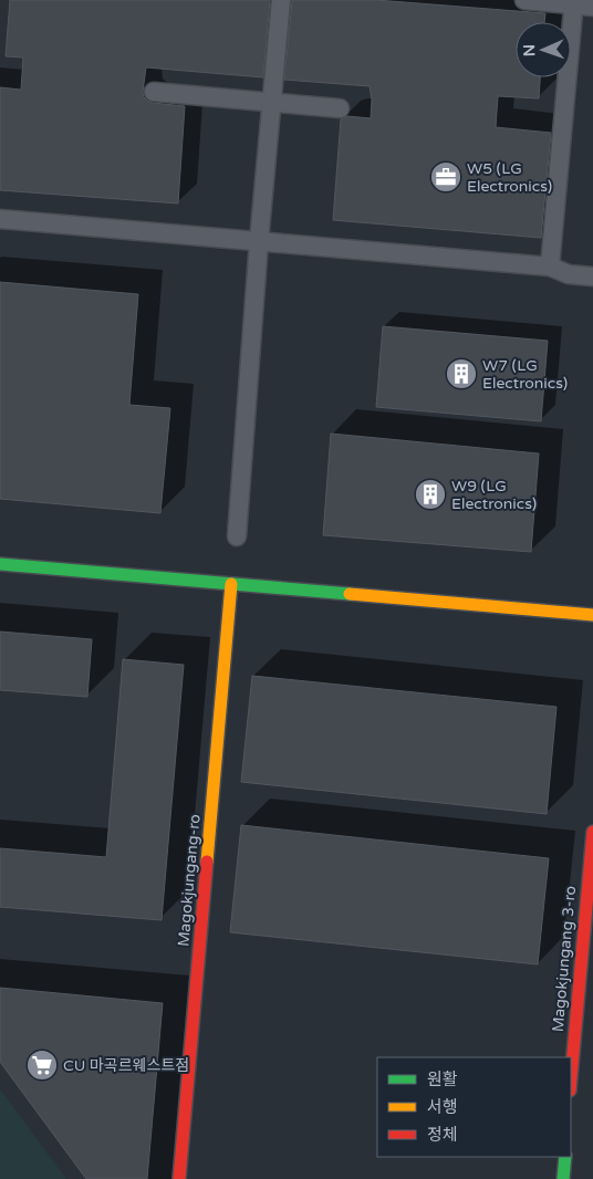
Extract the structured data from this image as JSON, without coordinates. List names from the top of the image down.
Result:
{
  "streets": {
    "street": ["Magokjungang-ro", "Magokjungang 3-ro"]
  },
  "places": {
    "office": ["W5 (LG Electronics)"],
    "building": ["W7 (LG Electronics)", "W9 (LG Electronics)"],
    "supermarket": ["CU 마곡르웨스트점"]
  },
  "legend": ["원활", "서행", "정체"],
  "north": "left"
}
